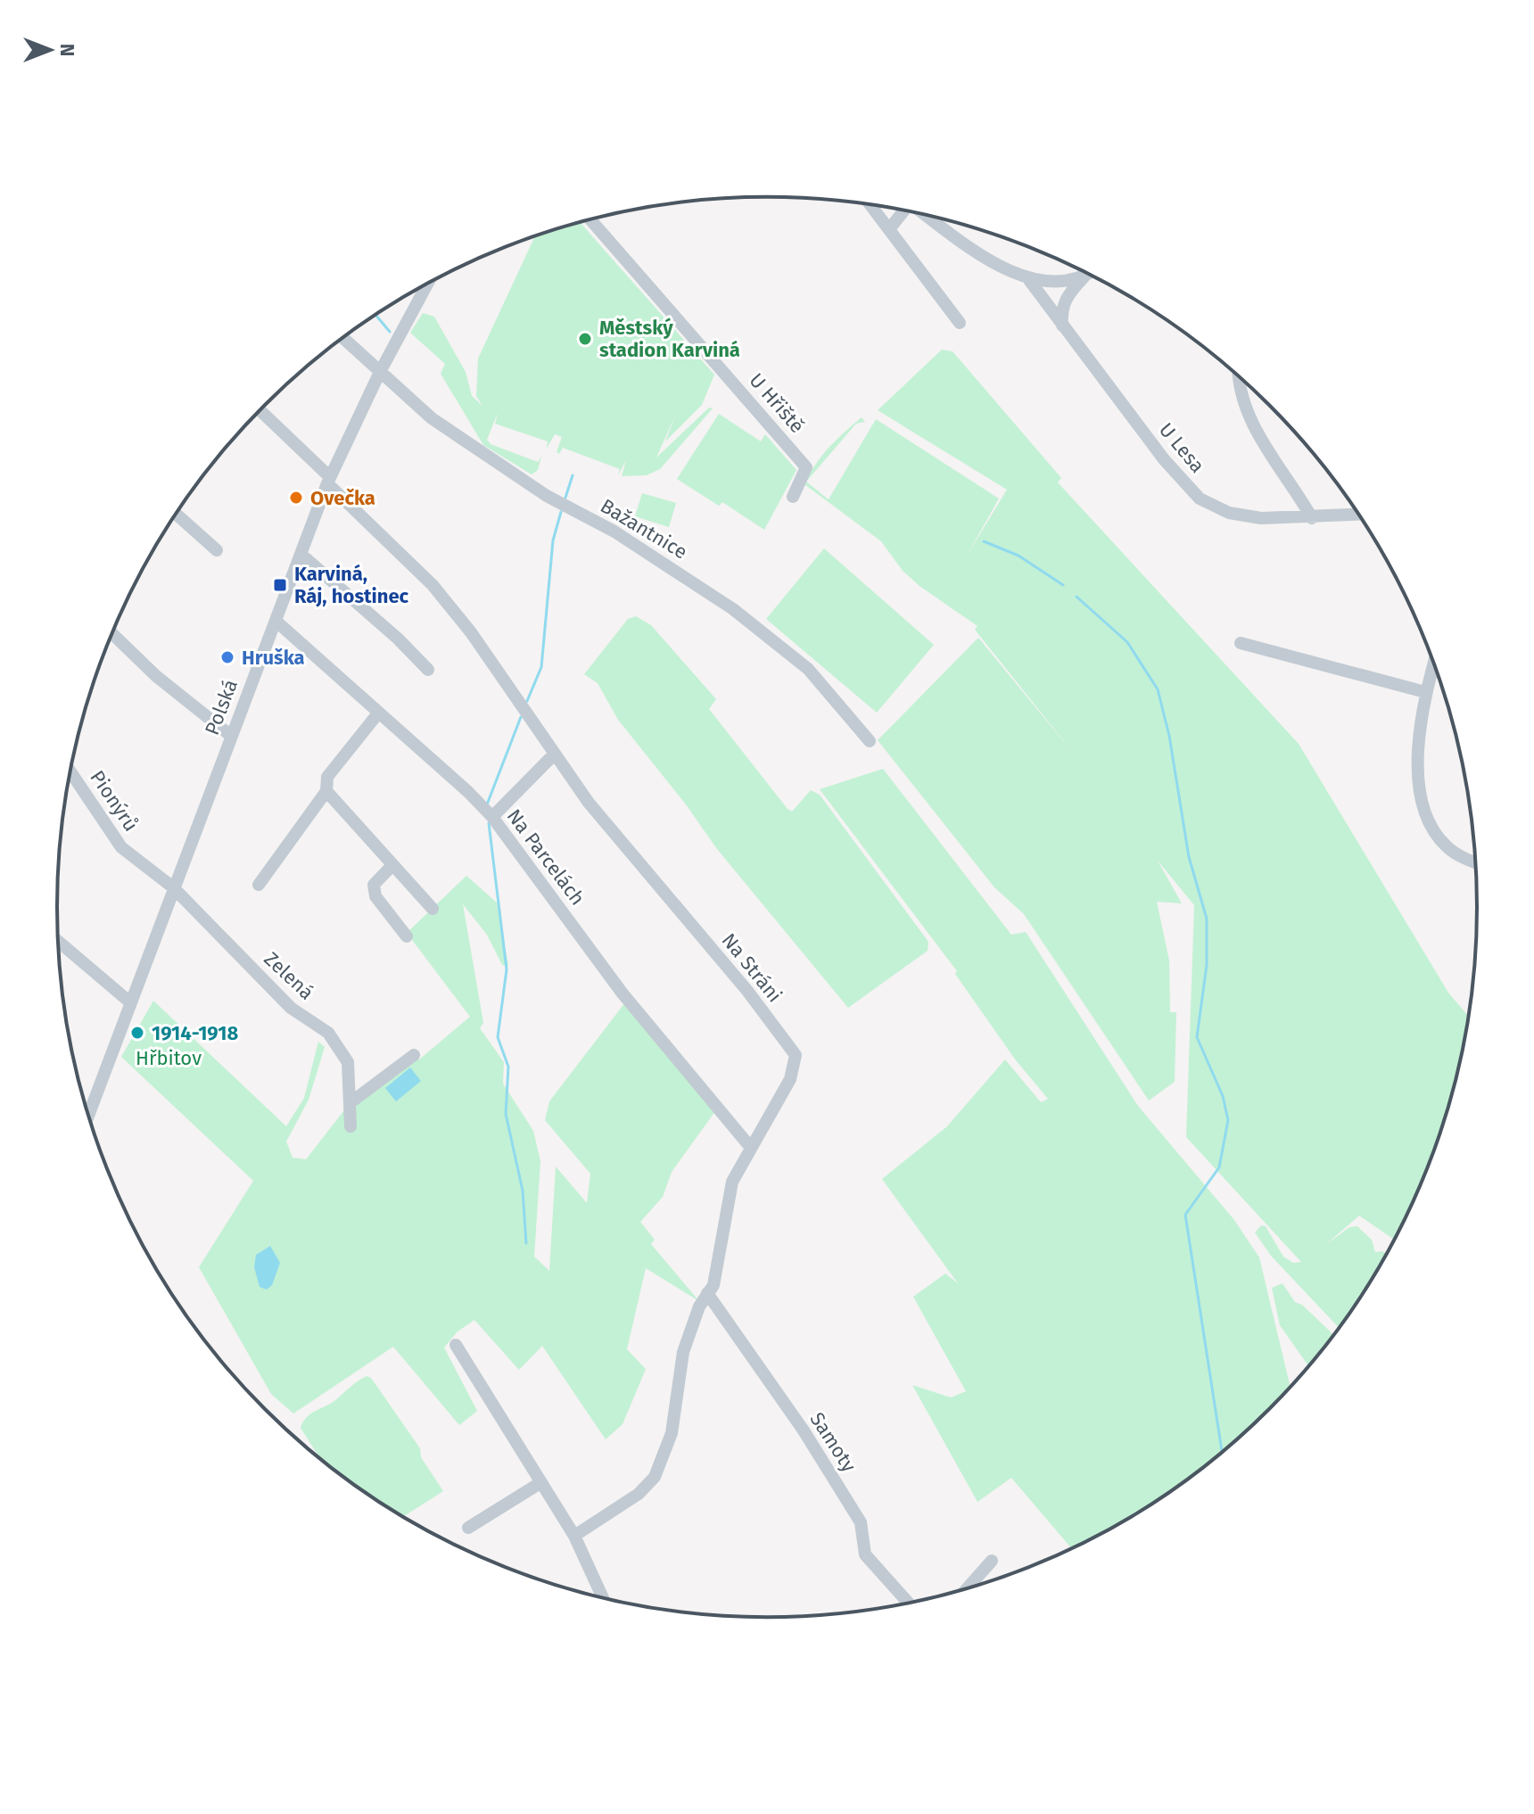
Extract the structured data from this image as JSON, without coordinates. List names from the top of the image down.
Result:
{
  "streets": {
    "street": [
      "U Hřiště",
      "U Lesa",
      "Bažantnice",
      "Polská",
      "Pionýrů",
      "Na Parcelách",
      "Na Stráni",
      "Zelená",
      "Samoty"
    ]
  },
  "crossings": [
    ["Bažantnice", "Polská"],
    ["Polská", "Pionýrů"],
    ["Polská", "Na Parcelách"],
    ["Polská", "Na Stráni"],
    ["Polská", "Zelená"],
    ["Pionýrů", "Zelená"],
    ["Na Parcelách", "Na Stráni"],
    ["Na Stráni", "Samoty"]
  ],
  "parks": ["Hřbitov"],
  "places": {
    "other": [
      "Městský stadion Karviná",
      "Ovečka",
      "Hruška",
      "1914-1918"
    ],
    "transit": ["Karviná, Ráj, hostinec"]
  },
  "north": "right"
}
